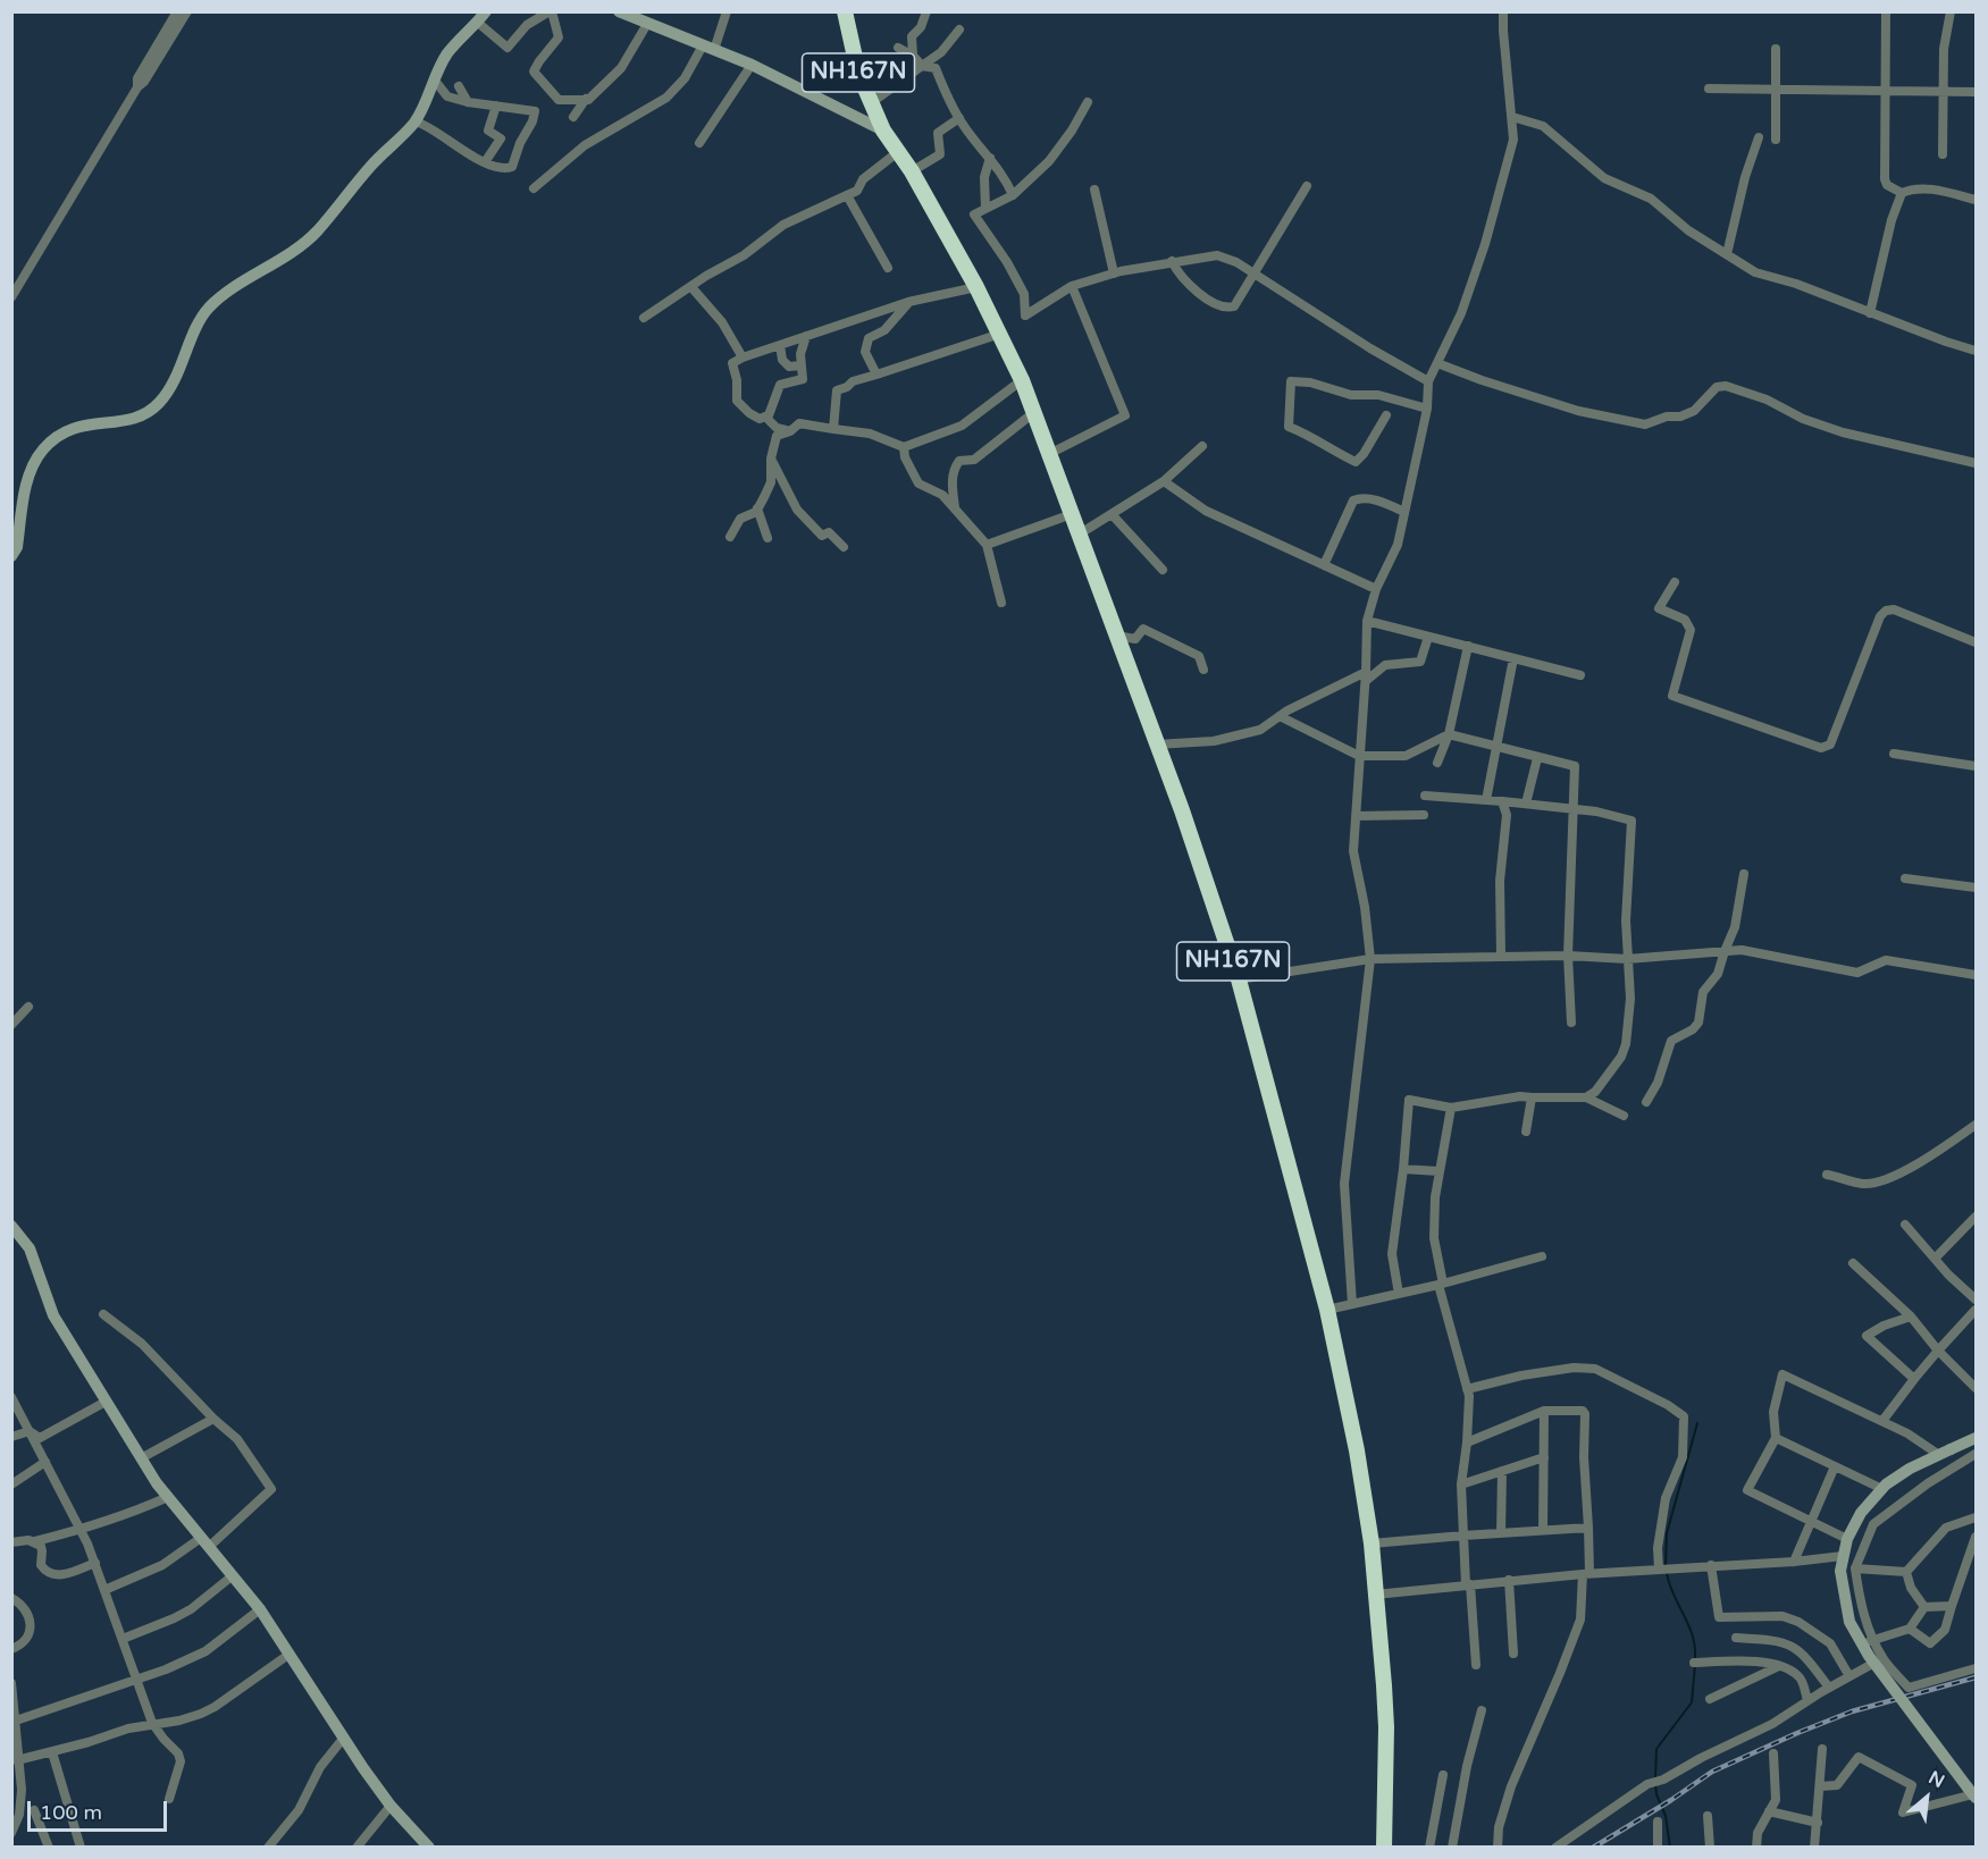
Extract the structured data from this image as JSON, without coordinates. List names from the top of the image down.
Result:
{
  "streets": {
    "highway": ["NH167N"]
  },
  "scale_bar": "100 m",
  "north": "top right"
}
